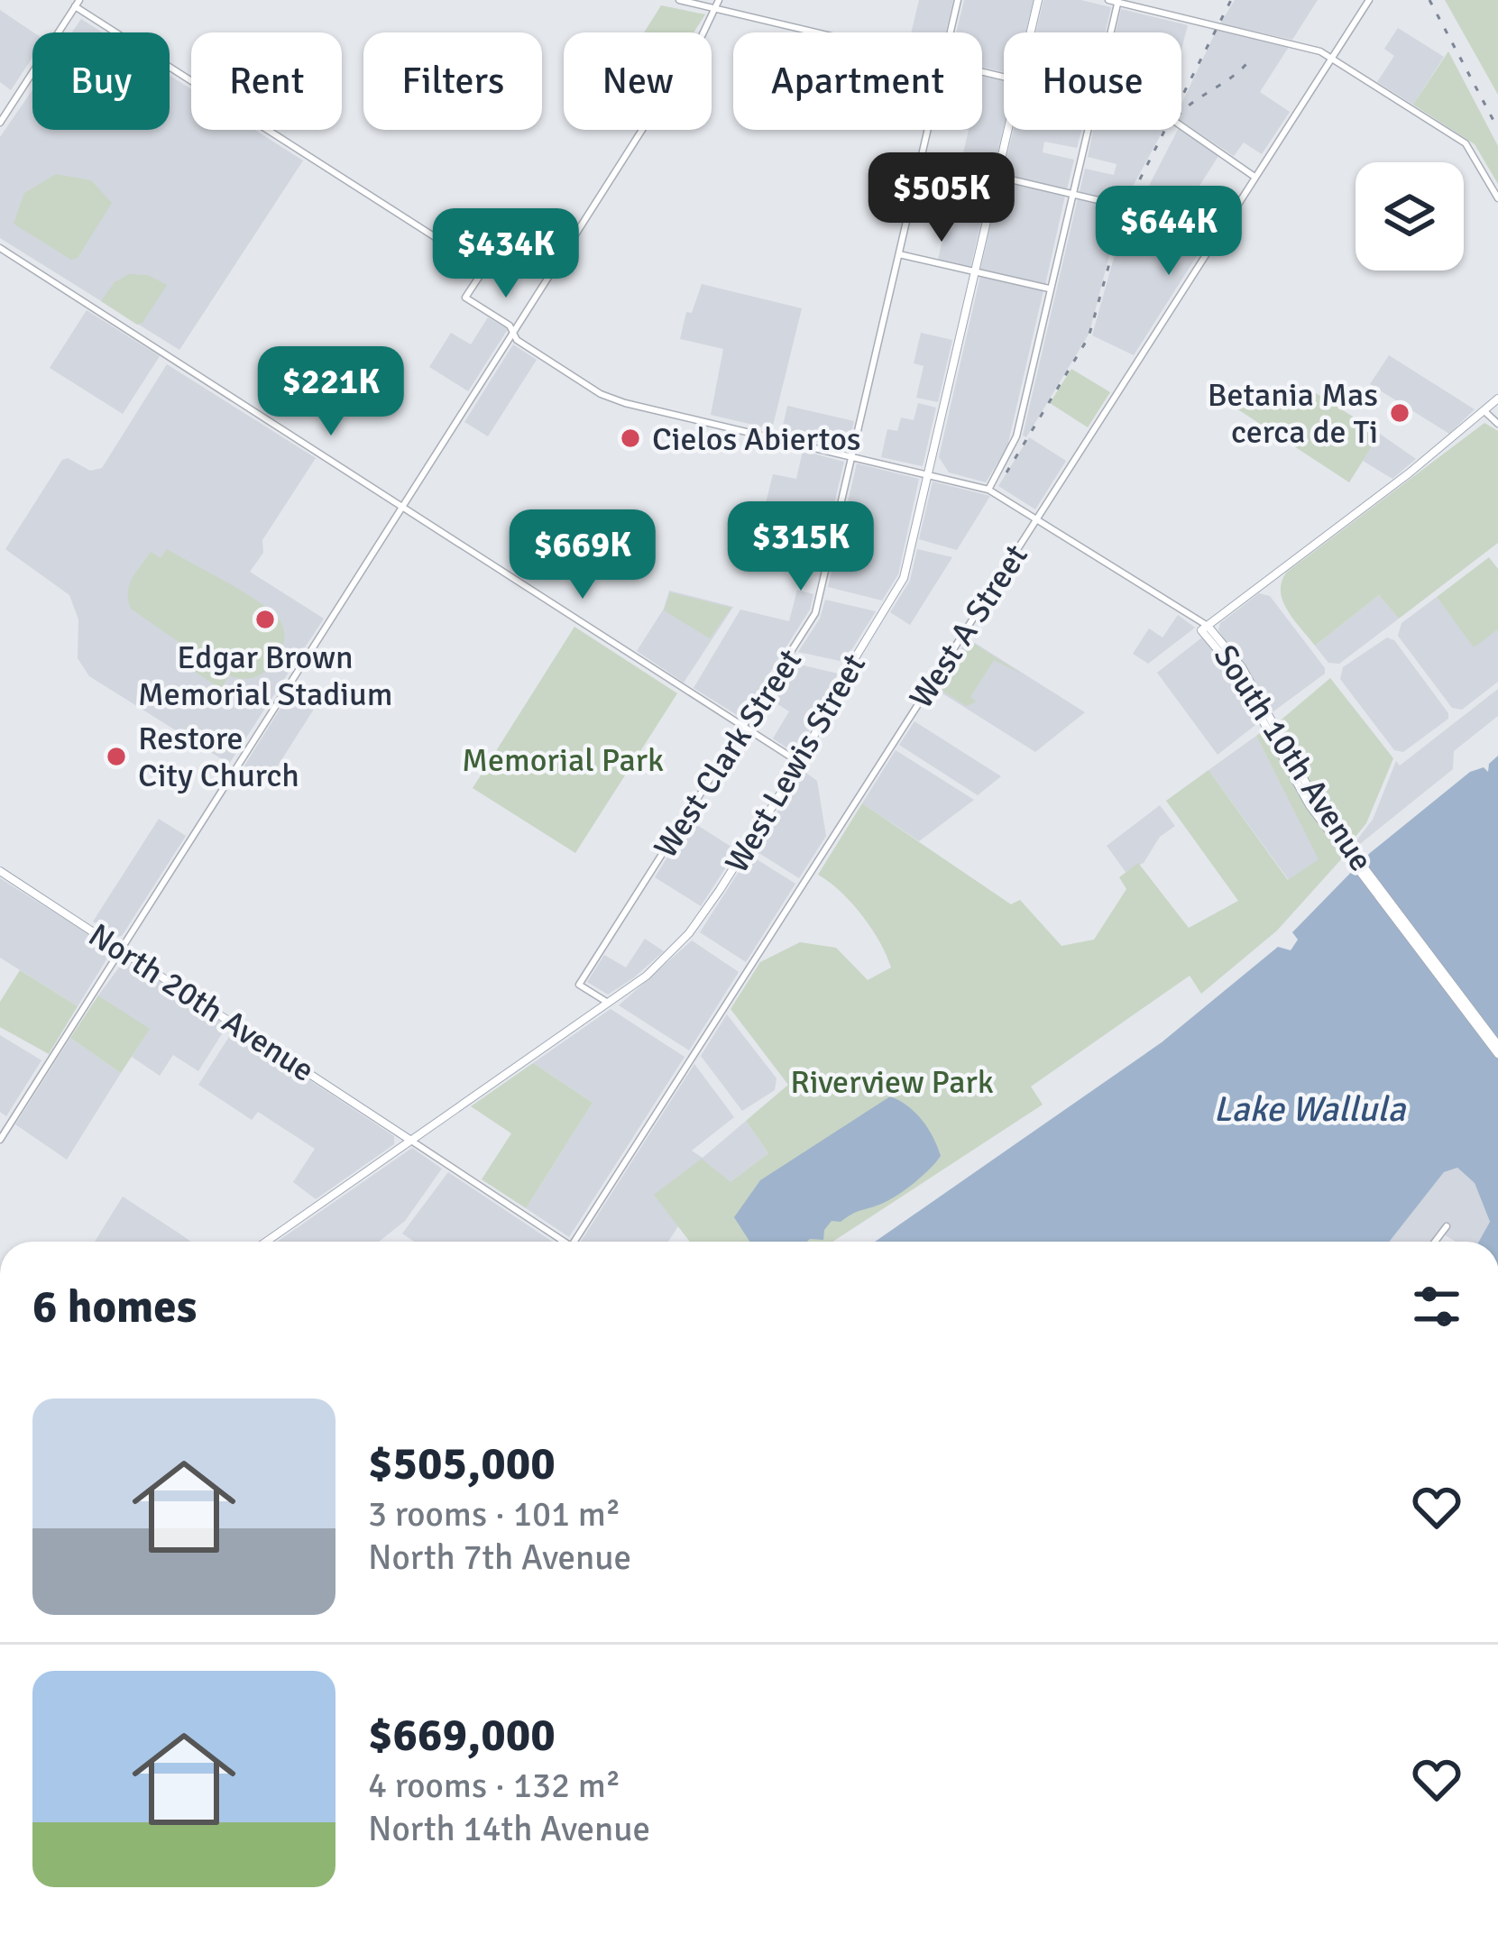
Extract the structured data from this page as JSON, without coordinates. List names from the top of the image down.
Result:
{
  "streets": {
    "main road": ["South 10th Avenue", "West Lewis Street", "North 20th Avenue"],
    "street": ["West A Street", "West Clark Street"]
  },
  "crossings": [
    ["West A Street", "South 10th Avenue"],
    ["West Clark Street", "South 10th Avenue"],
    ["West Clark Street", "West Lewis Street"],
    ["South 10th Avenue", "West Lewis Street"],
    ["West Lewis Street", "North 20th Avenue"]
  ],
  "water": ["Lake Wallula"],
  "parks": ["Memorial Park", "Riverview Park"],
  "places": [
    "Betania Mas cerca de Ti",
    "Cielos Abiertos",
    "Edgar Brown Memorial Stadium",
    "Restore City Church"
  ],
  "page": {
    "chip": [
      "Buy",
      "Rent",
      "Filters",
      "New",
      "Apartment",
      "House"
    ],
    "price": [
      "$505K",
      "$644K",
      "$434K",
      "$221K",
      "$315K",
      "$669K"
    ],
    "heading": "6 homes",
    "list": [
      {
        "name": "$505,000",
        "note": "3 rooms · 101 m² · North 7th Avenue"
      },
      {
        "name": "$669,000",
        "note": "4 rooms · 132 m² · North 14th Avenue"
      }
    ]
  }
}
